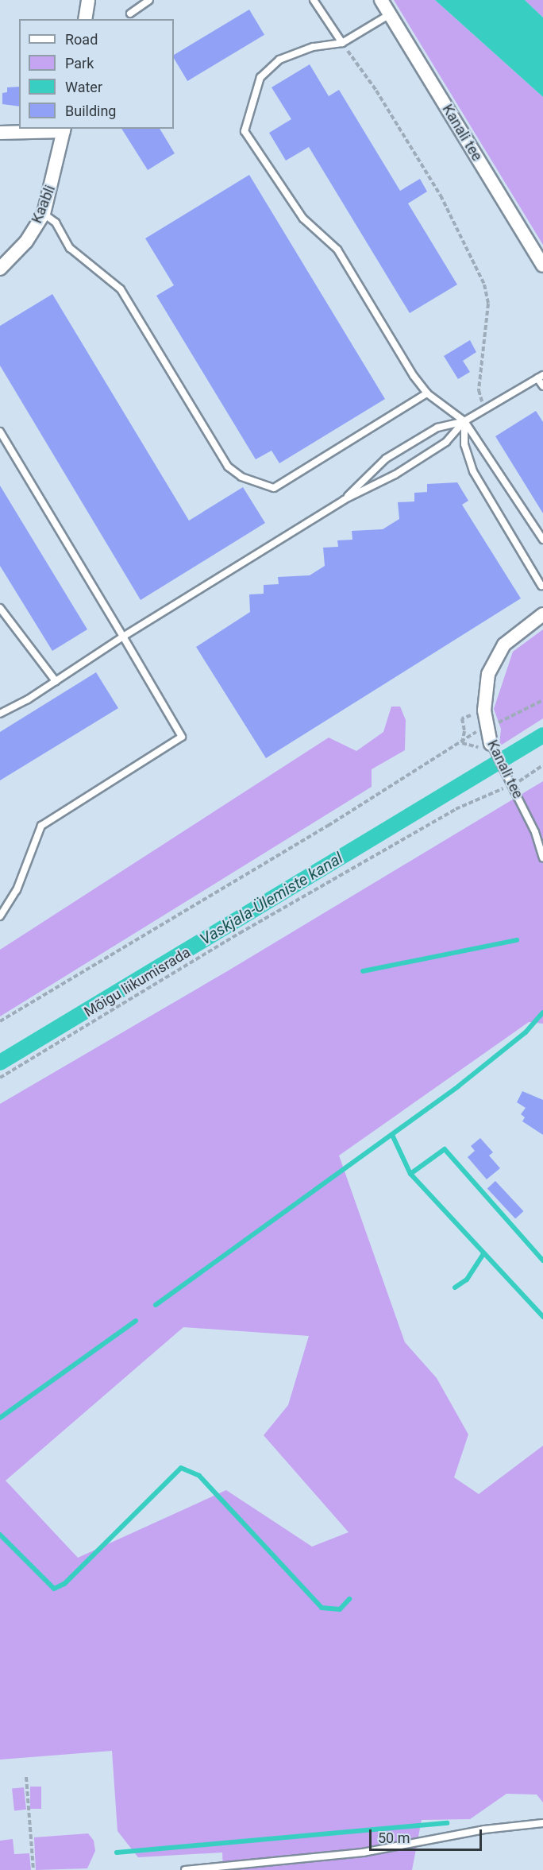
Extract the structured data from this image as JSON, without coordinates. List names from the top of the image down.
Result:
{
  "streets": {
    "street": ["Kanali tee", "Kaabli"],
    "path": ["Mõigu liikumisrada"]
  },
  "crossings": [
    ["Kanali tee", "Mõigu liikumisrada"]
  ],
  "water": ["Vaskjala-Ülemiste kanal"],
  "legend": [
    "Road",
    "Park",
    "Water",
    "Building"
  ],
  "scale_bar": "50 m"
}
